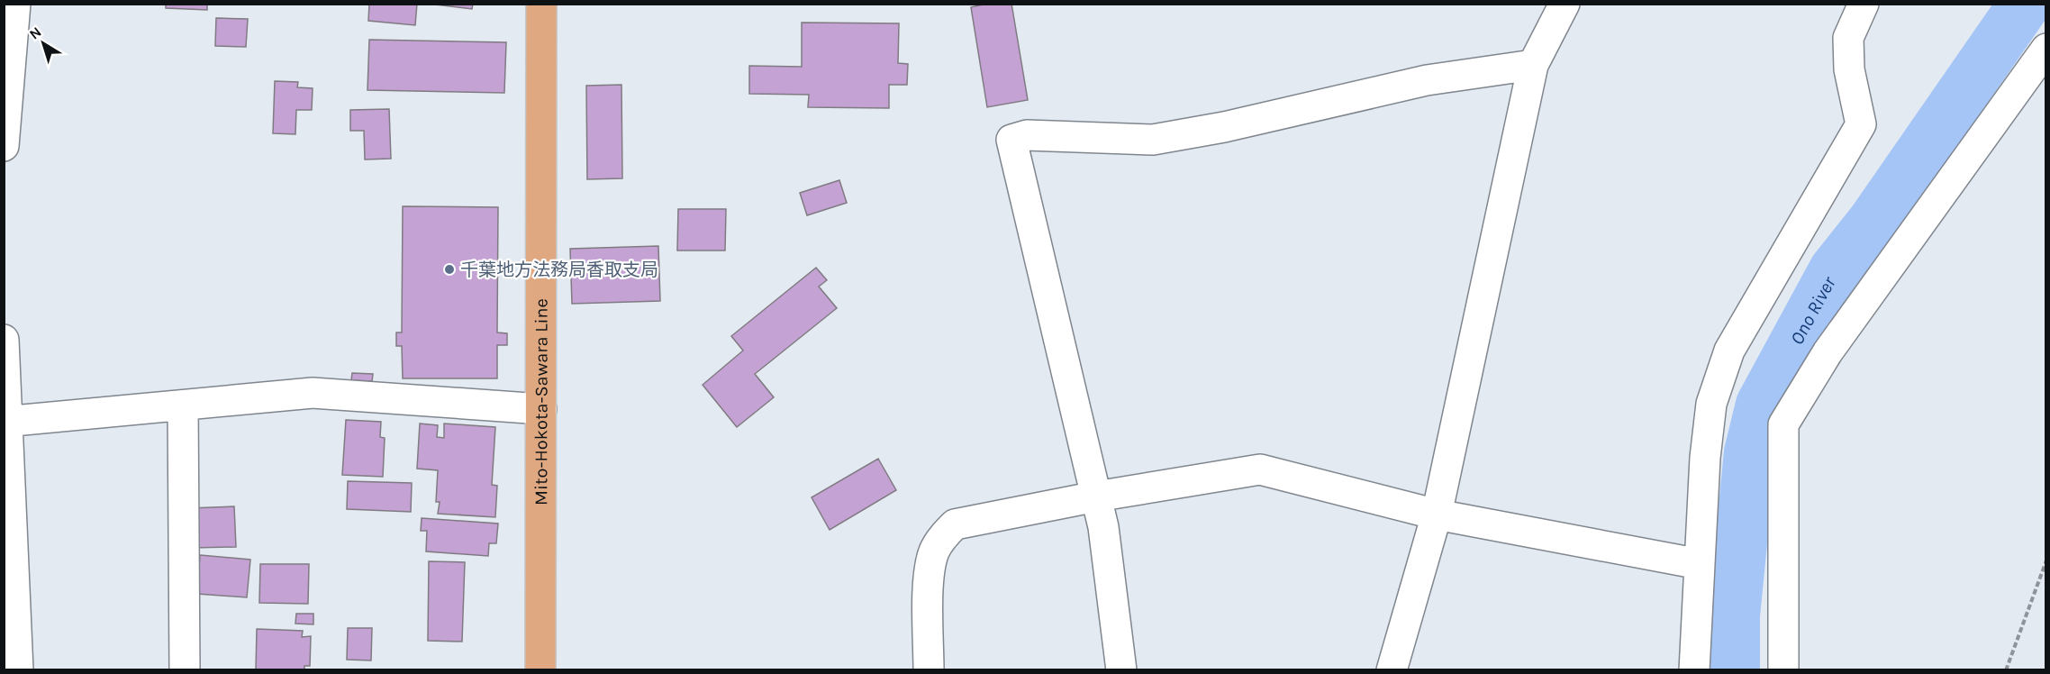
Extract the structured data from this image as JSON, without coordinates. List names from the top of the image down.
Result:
{
  "streets": {
    "main road": ["Mito-Hokota-Sawara Line"]
  },
  "water": ["Ono River"],
  "places": ["千葉地方法務局香取支局"],
  "north": "top left"
}
